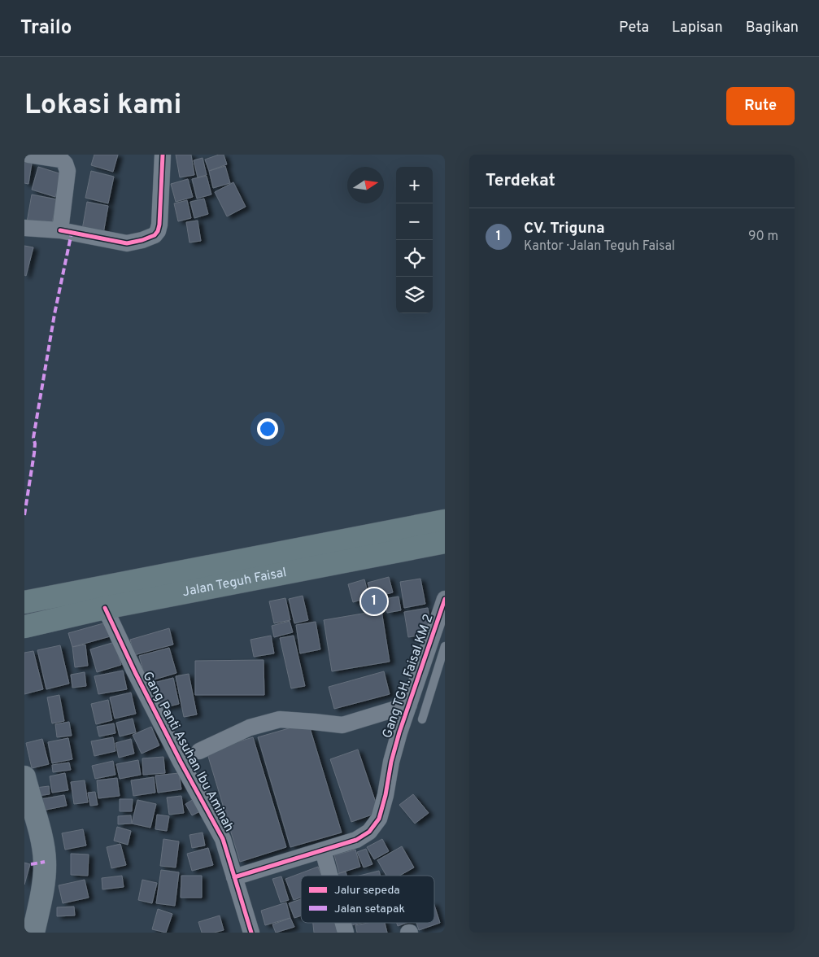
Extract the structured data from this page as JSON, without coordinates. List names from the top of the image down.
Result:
{
  "streets": {
    "highway": ["Jalan Teguh Faisal"],
    "street": ["Gang TGH. Faisal KM 2", "Gang Panti Asuhan Ibu Aminah"]
  },
  "crossings": [
    ["Jalan Teguh Faisal", "Gang Panti Asuhan Ibu Aminah"],
    ["Gang TGH. Faisal KM 2", "Gang Panti Asuhan Ibu Aminah"]
  ],
  "legend": ["Jalur sepeda", "Jalan setapak"],
  "north": "right",
  "page": {
    "header": "Trailo",
    "nav": ["Peta", "Lapisan", "Bagikan"],
    "buttons": "Rute",
    "title": "Lokasi kami",
    "heading": "Terdekat",
    "map_buttons": ["+", "−"],
    "list": [
      {
        "mark": "1",
        "name": "CV. Triguna",
        "note": "Kantor · Jalan Teguh Faisal",
        "value": "90 m"
      }
    ],
    "pins": "1"
  }
}
